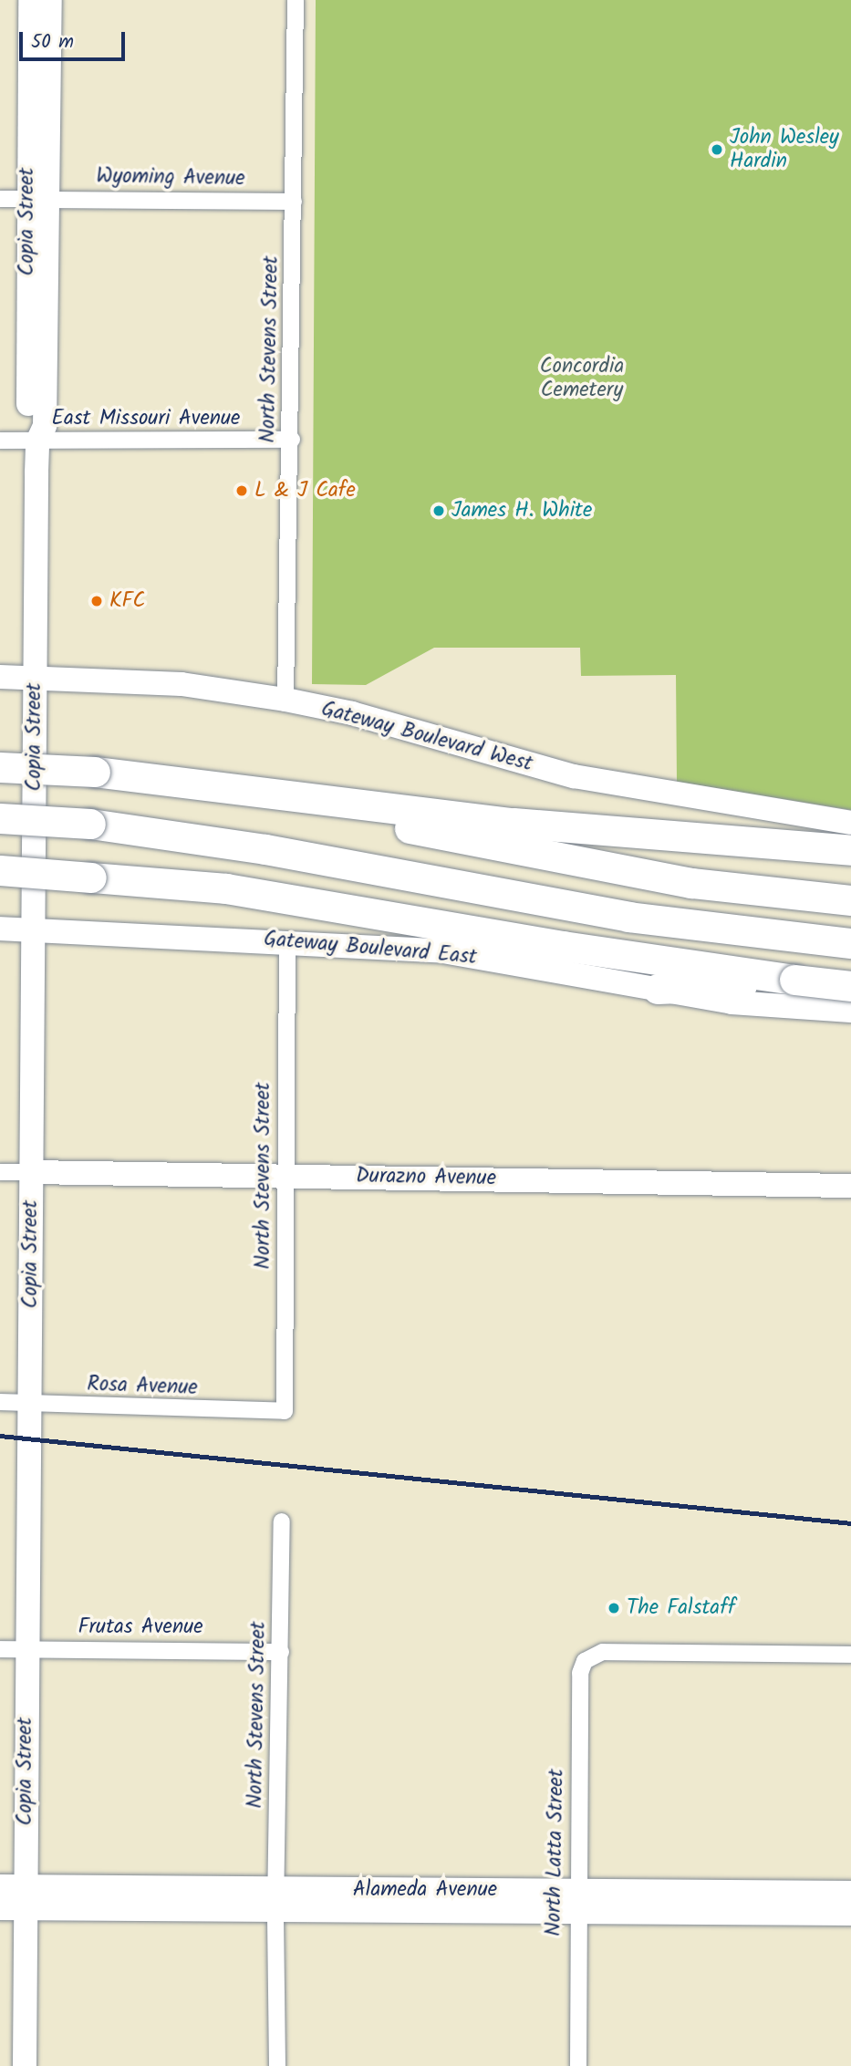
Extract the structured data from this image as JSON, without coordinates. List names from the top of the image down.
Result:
{
  "streets": {
    "main road": [
      "Copia Street",
      "Gateway Boulevard West",
      "Gateway Boulevard East",
      "Durazno Avenue",
      "Alameda Avenue"
    ],
    "street": [
      "Wyoming Avenue",
      "North Stevens Street",
      "East Missouri Avenue",
      "Rosa Avenue",
      "Frutas Avenue",
      "North Latta Street"
    ]
  },
  "crossings": [
    ["Wyoming Avenue", "Copia Street"],
    ["Wyoming Avenue", "North Stevens Street"],
    ["Copia Street", "East Missouri Avenue"],
    ["Copia Street", "Gateway Boulevard West"],
    ["Copia Street", "Gateway Boulevard East"],
    ["Copia Street", "Durazno Avenue"],
    ["Copia Street", "Rosa Avenue"],
    ["Copia Street", "Frutas Avenue"],
    ["Copia Street", "Alameda Avenue"],
    ["North Stevens Street", "East Missouri Avenue"],
    ["North Stevens Street", "Gateway Boulevard West"],
    ["North Stevens Street", "Gateway Boulevard East"],
    ["North Stevens Street", "Durazno Avenue"],
    ["North Stevens Street", "Rosa Avenue"],
    ["North Stevens Street", "Frutas Avenue"],
    ["North Stevens Street", "Alameda Avenue"],
    ["North Latta Street", "Alameda Avenue"]
  ],
  "parks": ["Concordia Cemetery"],
  "places": [
    "John Wesley Hardin",
    "L & J Cafe",
    "James H. White",
    "KFC",
    "The Falstaff"
  ],
  "scale_bar": "50 m"
}
